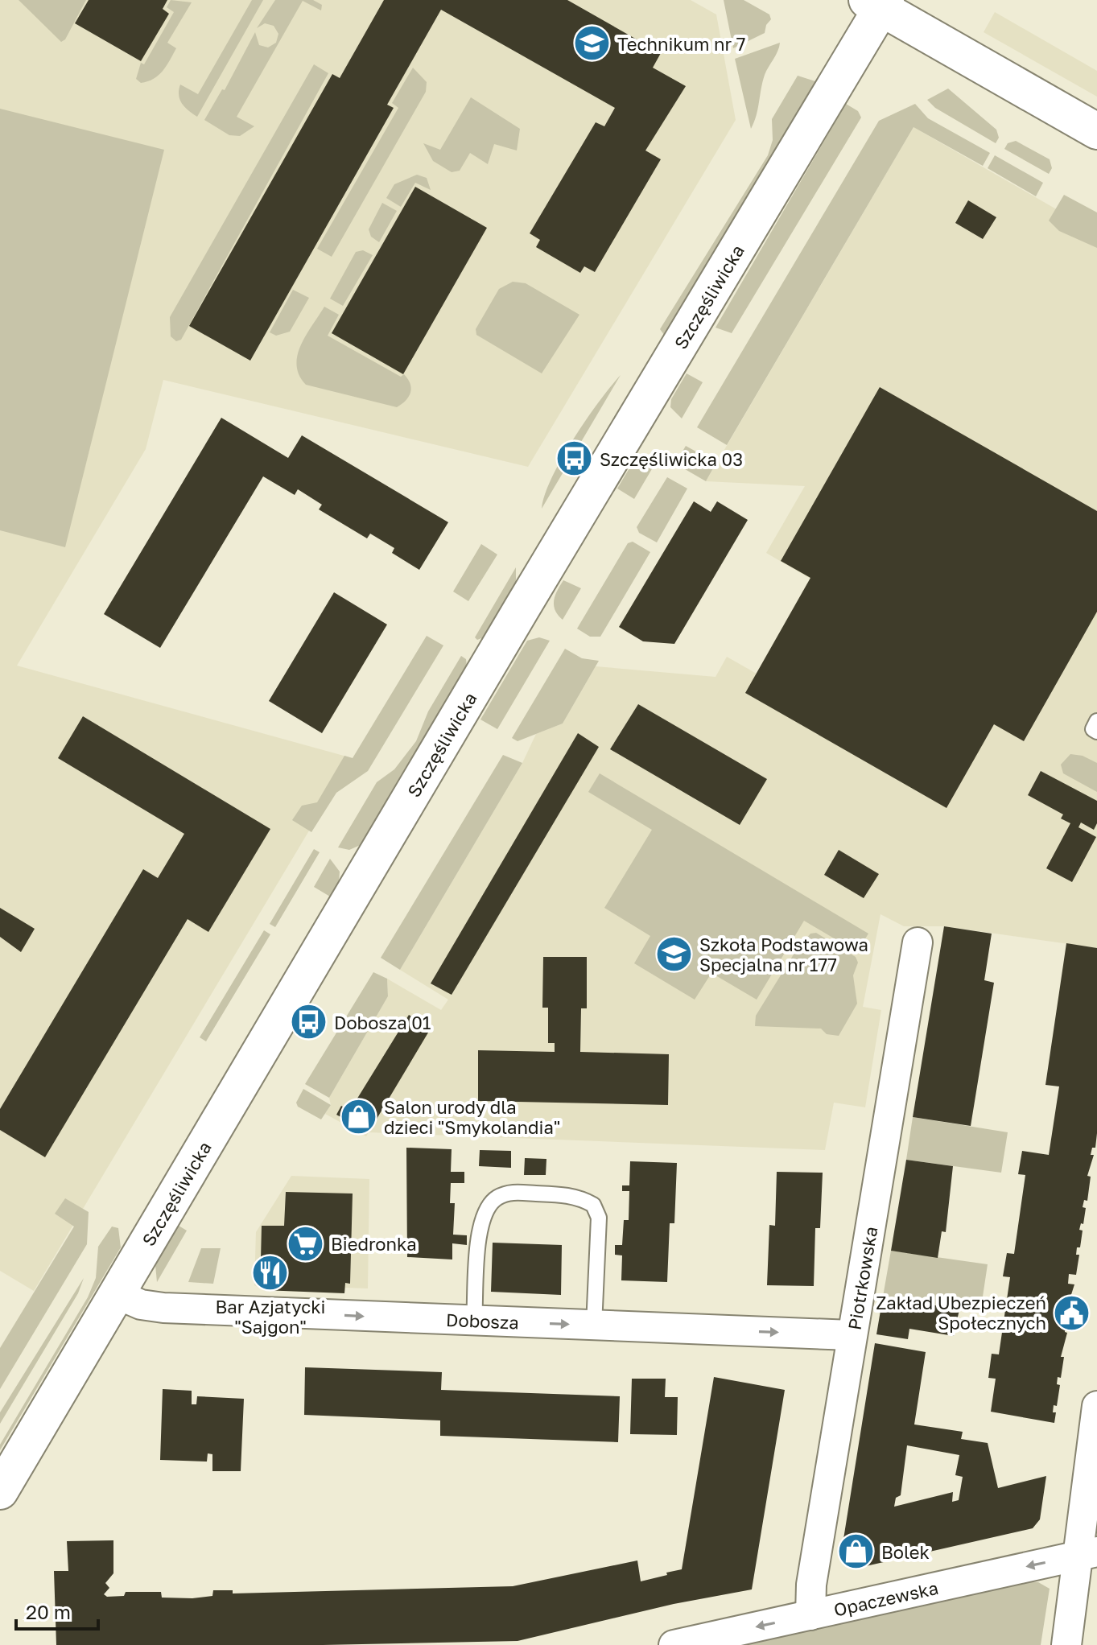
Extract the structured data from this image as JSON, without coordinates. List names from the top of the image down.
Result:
{
  "streets": {
    "street": [
      "Szczęśliwicka",
      "Piotrkowska",
      "Dobosza",
      "Opaczewska"
    ]
  },
  "crossings": [
    ["Szczęśliwicka", "Dobosza"],
    ["Piotrkowska", "Dobosza"],
    ["Piotrkowska", "Opaczewska"]
  ],
  "one_way": ["Dobosza", "Opaczewska"],
  "places": {
    "school or university": ["Technikum nr 7", "Szkoła Podstawowa Specjalna nr 177"],
    "bus stop": ["Szczęśliwicka 03", "Dobosza 01"],
    "shop": ["Salon urody dla dzieci \"Smykolandia\"", "Bolek"],
    "supermarket": ["Biedronka"],
    "restaurant": ["Bar Azjatycki \"Sajgon\""],
    "public building": ["Zakład Ubezpieczeń Społecznych"]
  },
  "scale_bar": "20 m"
}
